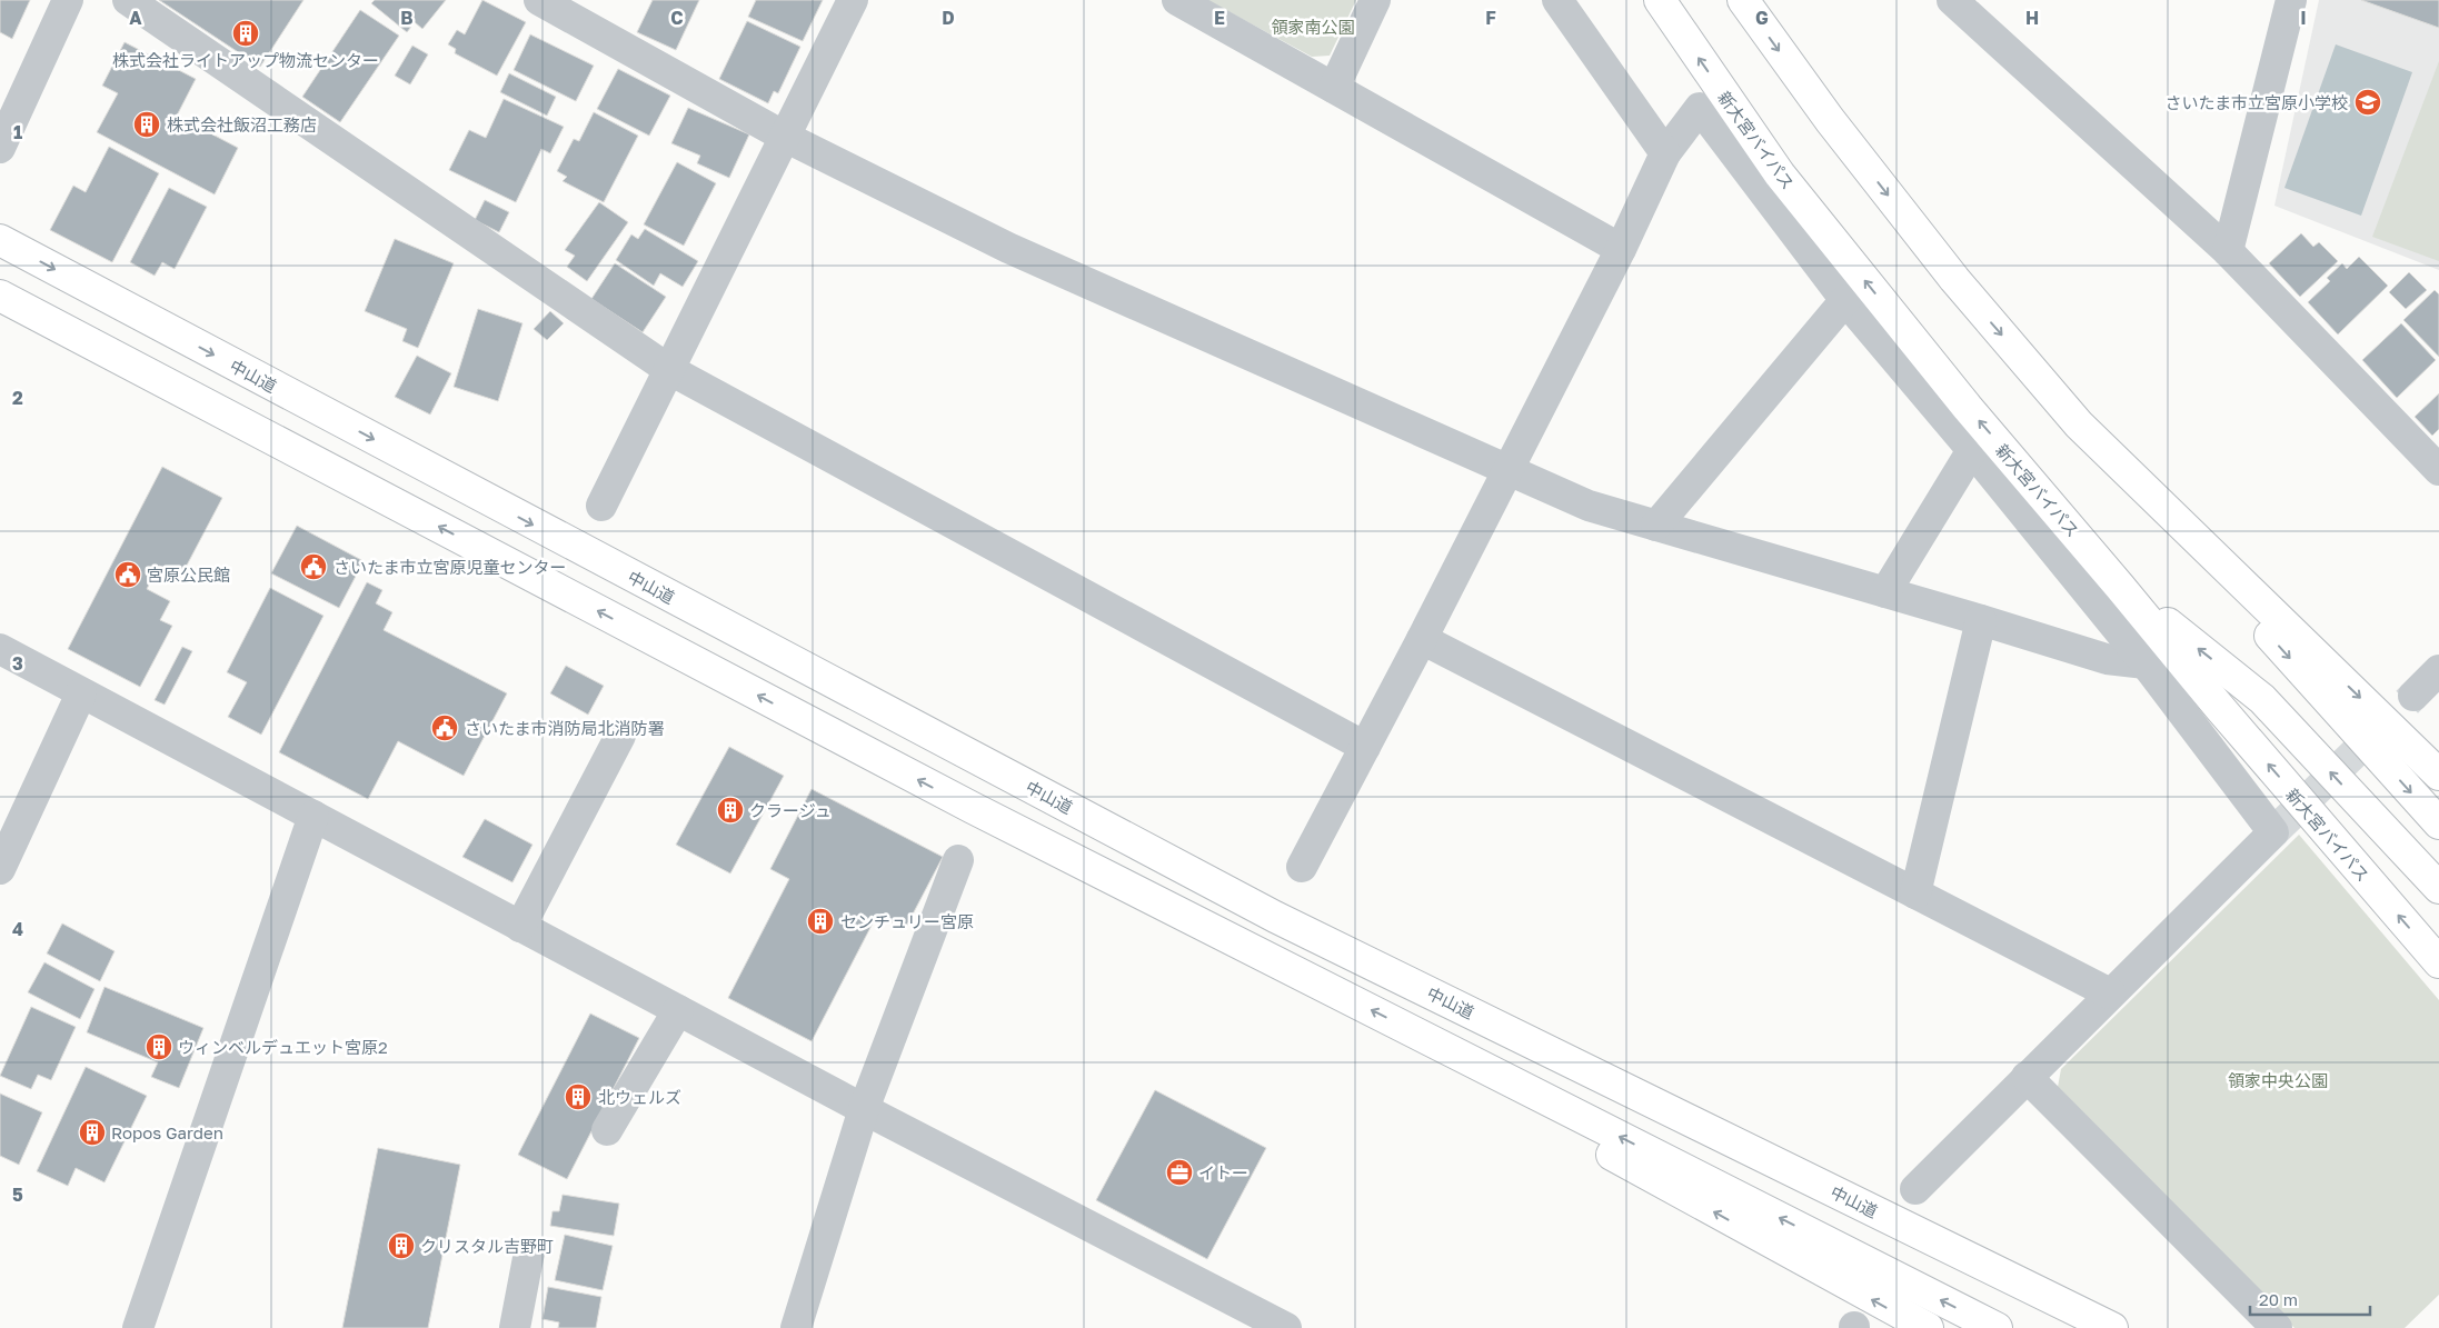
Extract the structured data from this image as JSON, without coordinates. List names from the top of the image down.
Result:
{
  "streets": {
    "highway": ["新大宮バイパス", "中山道"]
  },
  "parks": ["領家南公園", "領家中央公園"],
  "places": {
    "building": [
      "株式会社ライトアップ物流センター",
      "株式会社飯沼工務店",
      "クラージュ",
      "センチュリー宮原",
      "ウィンベルデュエット宮原2",
      "北ウェルズ",
      "Ropos Garden",
      "クリスタル吉野町"
    ],
    "school or university": ["さいたま市立宮原小学校"],
    "public building": ["さいたま市立宮原児童センター", "宮原公民館", "さいたま市消防局北消防署"],
    "office": ["イトー"]
  },
  "scale_bar": "20 m",
  "grid": {
    "columns": [
      "A",
      "B",
      "C",
      "D",
      "E",
      "F",
      "G",
      "H",
      "I"
    ],
    "rows": [
      "1",
      "2",
      "3",
      "4",
      "5"
    ]
  }
}
